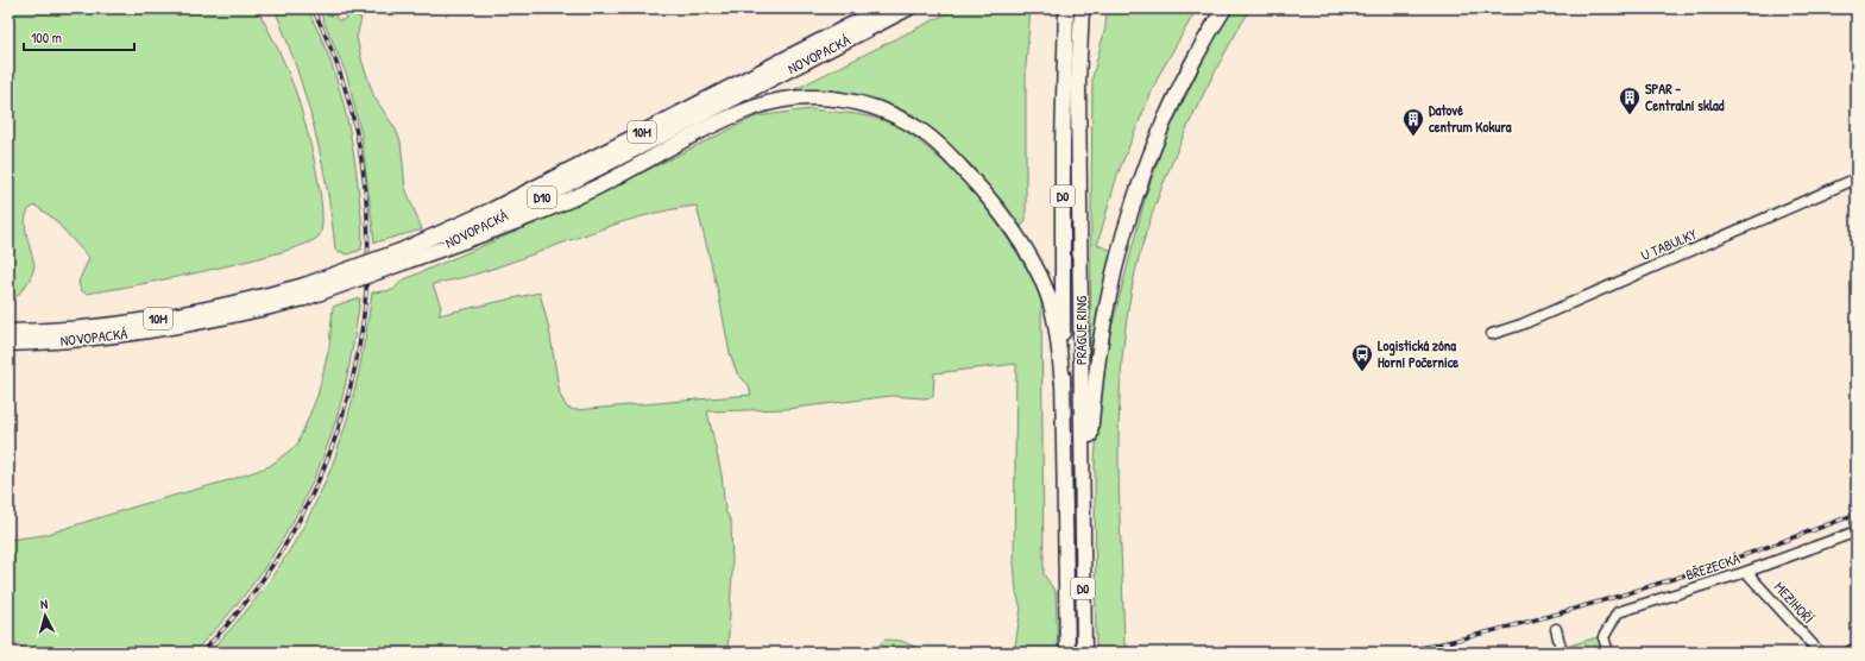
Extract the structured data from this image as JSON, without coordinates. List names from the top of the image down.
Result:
{
  "streets": {
    "highway": [
      "NOVOPACKÁ",
      "10M",
      "D0",
      "D10",
      "PRAGUE RING"
    ],
    "street": ["U TABULKY", "BŘEZECKÁ", "MEZIHOŘÍ"]
  },
  "crossings": [
    ["BŘEZECKÁ", "MEZIHOŘÍ"]
  ],
  "places": {
    "building": ["SPAR - Centralní sklad", "Datové centrum Kokura"],
    "bus stop": ["Logistická zóna Horní Počernice"]
  },
  "scale_bar": "100 m",
  "north": "top"
}
